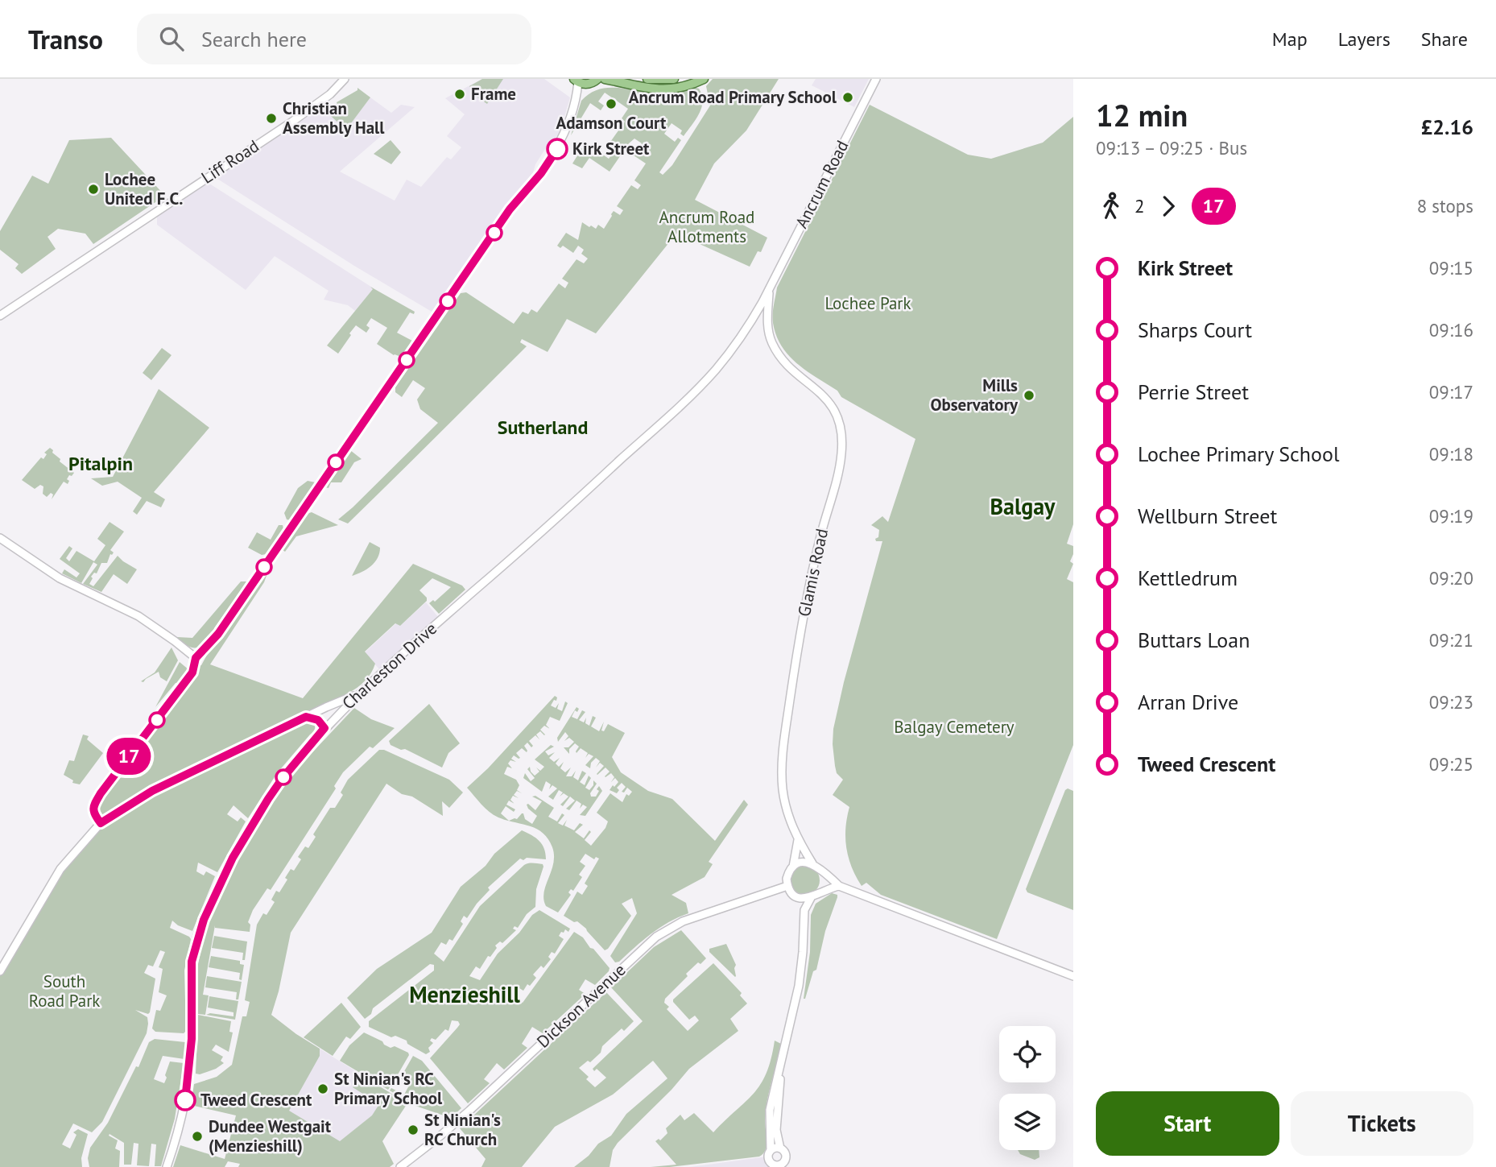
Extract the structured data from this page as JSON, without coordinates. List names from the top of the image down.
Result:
{
  "streets": {
    "street": [
      "Liff Road",
      "Ancrum Road",
      "Glamis Road",
      "Charleston Drive",
      "Dickson Avenue"
    ]
  },
  "crossings": [
    ["Ancrum Road", "Glamis Road"],
    ["Ancrum Road", "Charleston Drive"],
    ["Glamis Road", "Charleston Drive"],
    ["Glamis Road", "Dickson Avenue"]
  ],
  "districts": [
    "Sutherland",
    "Pitalpin",
    "Balgay",
    "Menzieshill"
  ],
  "parks": [
    "Ancrum Road Allotments",
    "Lochee Park",
    "Balgay Cemetery",
    "South Road Park"
  ],
  "places": [
    "Frame",
    "Ancrum Road Primary School",
    "Adamson Court",
    "Christian Assembly Hall",
    "Kirk Street",
    "Lochee United F.C.",
    "Mills Observatory",
    "St Ninian's RC Primary School",
    "Tweed Crescent",
    "St Ninian's RC Church",
    "Dundee Westgait (Menzieshill)"
  ],
  "lines": ["bus line 17"],
  "page": {
    "header": "Transo",
    "search": "Search here",
    "nav": ["Map", "Layers", "Share"],
    "on_map": "17",
    "heading": ["12 min", "09:13 – 09:25 · Bus", "£2.16"],
    "legs": ["2", "17", "8 stops"],
    "list": [
      {
        "name": "Kirk Street",
        "value": "09:15"
      },
      {
        "name": "Sharps Court",
        "value": "09:16"
      },
      {
        "name": "Perrie Street",
        "value": "09:17"
      },
      {
        "name": "Lochee Primary School",
        "value": "09:18"
      },
      {
        "name": "Wellburn Street",
        "value": "09:19"
      },
      {
        "name": "Kettledrum",
        "value": "09:20"
      },
      {
        "name": "Buttars Loan",
        "value": "09:21"
      },
      {
        "name": "Arran Drive",
        "value": "09:23"
      },
      {
        "name": "Tweed Crescent",
        "value": "09:25"
      }
    ],
    "buttons": ["Start", "Tickets"]
  }
}
